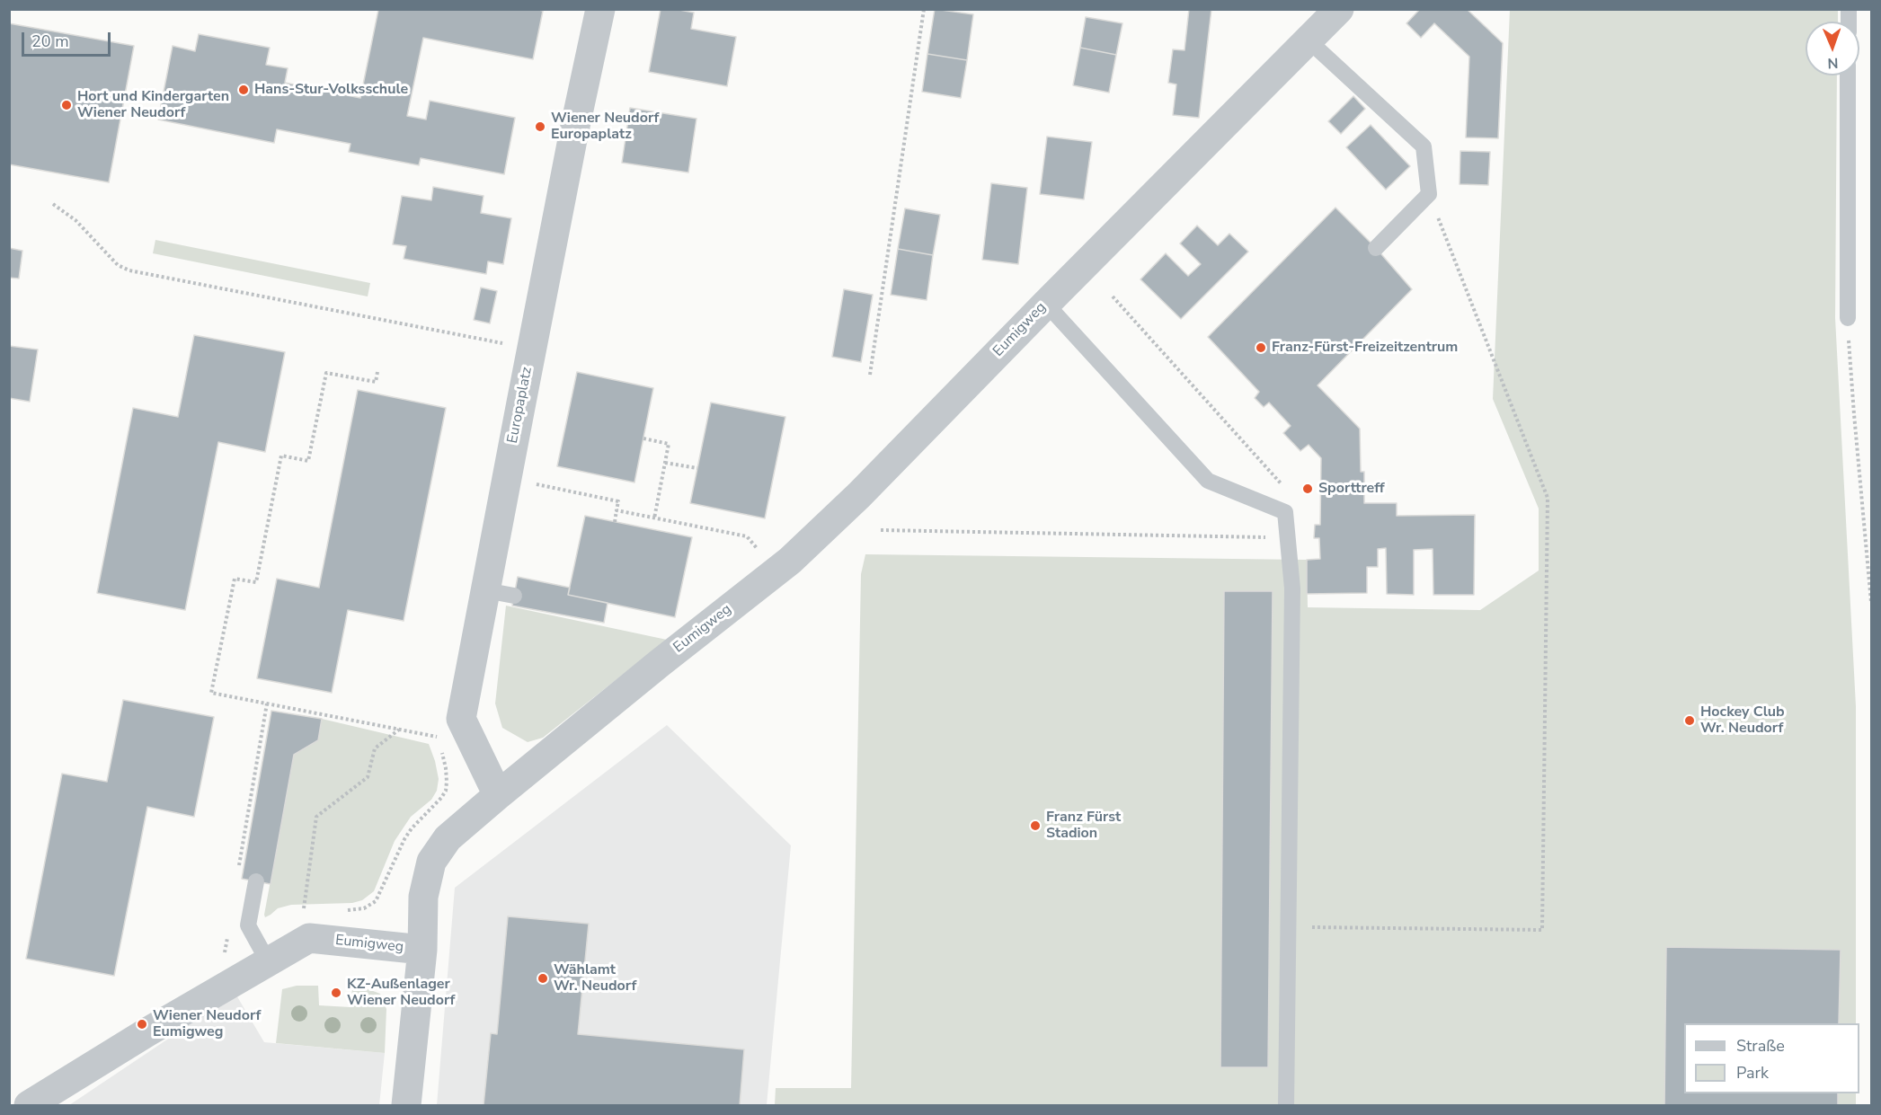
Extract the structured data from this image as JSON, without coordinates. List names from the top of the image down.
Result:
{
  "streets": {
    "street": ["Eumigweg", "Europaplatz"]
  },
  "crossings": [
    ["Eumigweg", "Europaplatz"]
  ],
  "places": [
    "Hans-Stur-Volksschule",
    "Hort und Kindergarten Wiener Neudorf",
    "Wiener Neudorf Europaplatz",
    "Franz-Fürst-Freizeitzentrum",
    "Sporttreff",
    "Hockey Club Wr. Neudorf",
    "Franz Fürst Stadion",
    "Wählamt Wr. Neudorf",
    "KZ-Außenlager Wiener Neudorf",
    "Wiener Neudorf Eumigweg"
  ],
  "legend": ["Straße", "Park"],
  "scale_bar": "20 m",
  "north": "bottom"
}
